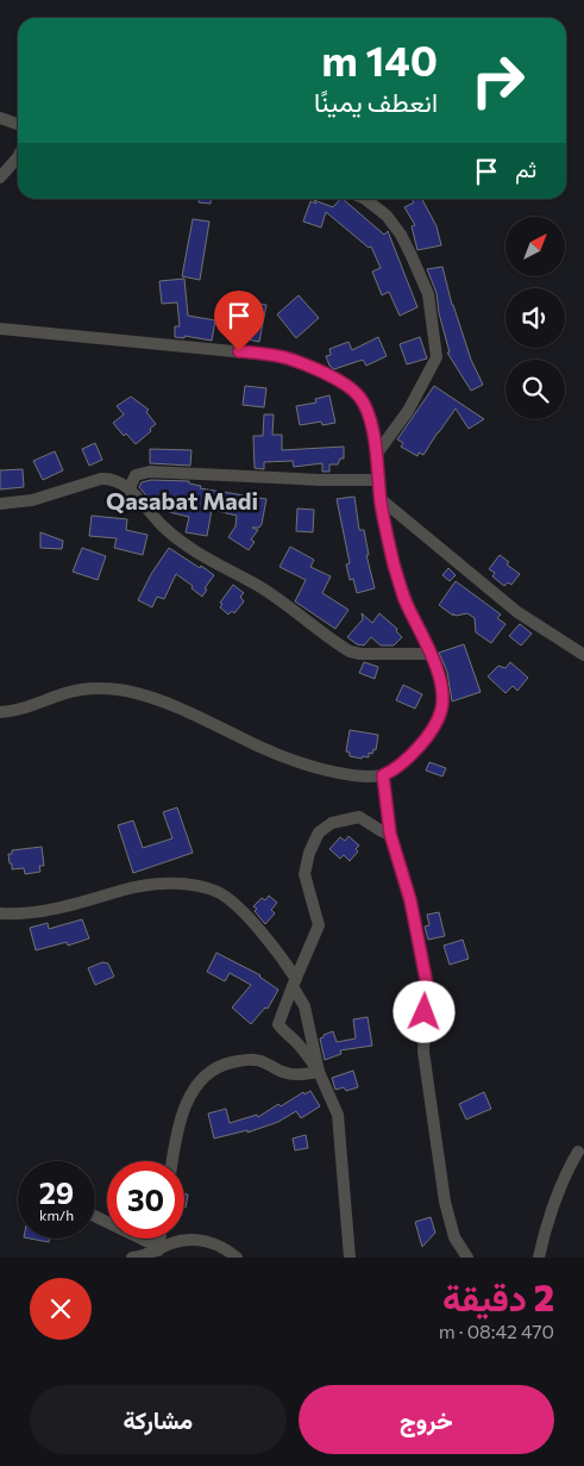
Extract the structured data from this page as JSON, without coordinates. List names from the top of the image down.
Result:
{
  "districts": ["Qasabat Madi"],
  "north": "top right",
  "page": {
    "turn": ["140 m", "انعطف يمينًا"],
    "then": "ثم",
    "speed": "29 km/h",
    "limit": "30",
    "heading": ["2 دقيقة", "470 m · 08:42"],
    "buttons": ["خروج", "مشاركة"]
  }
}
